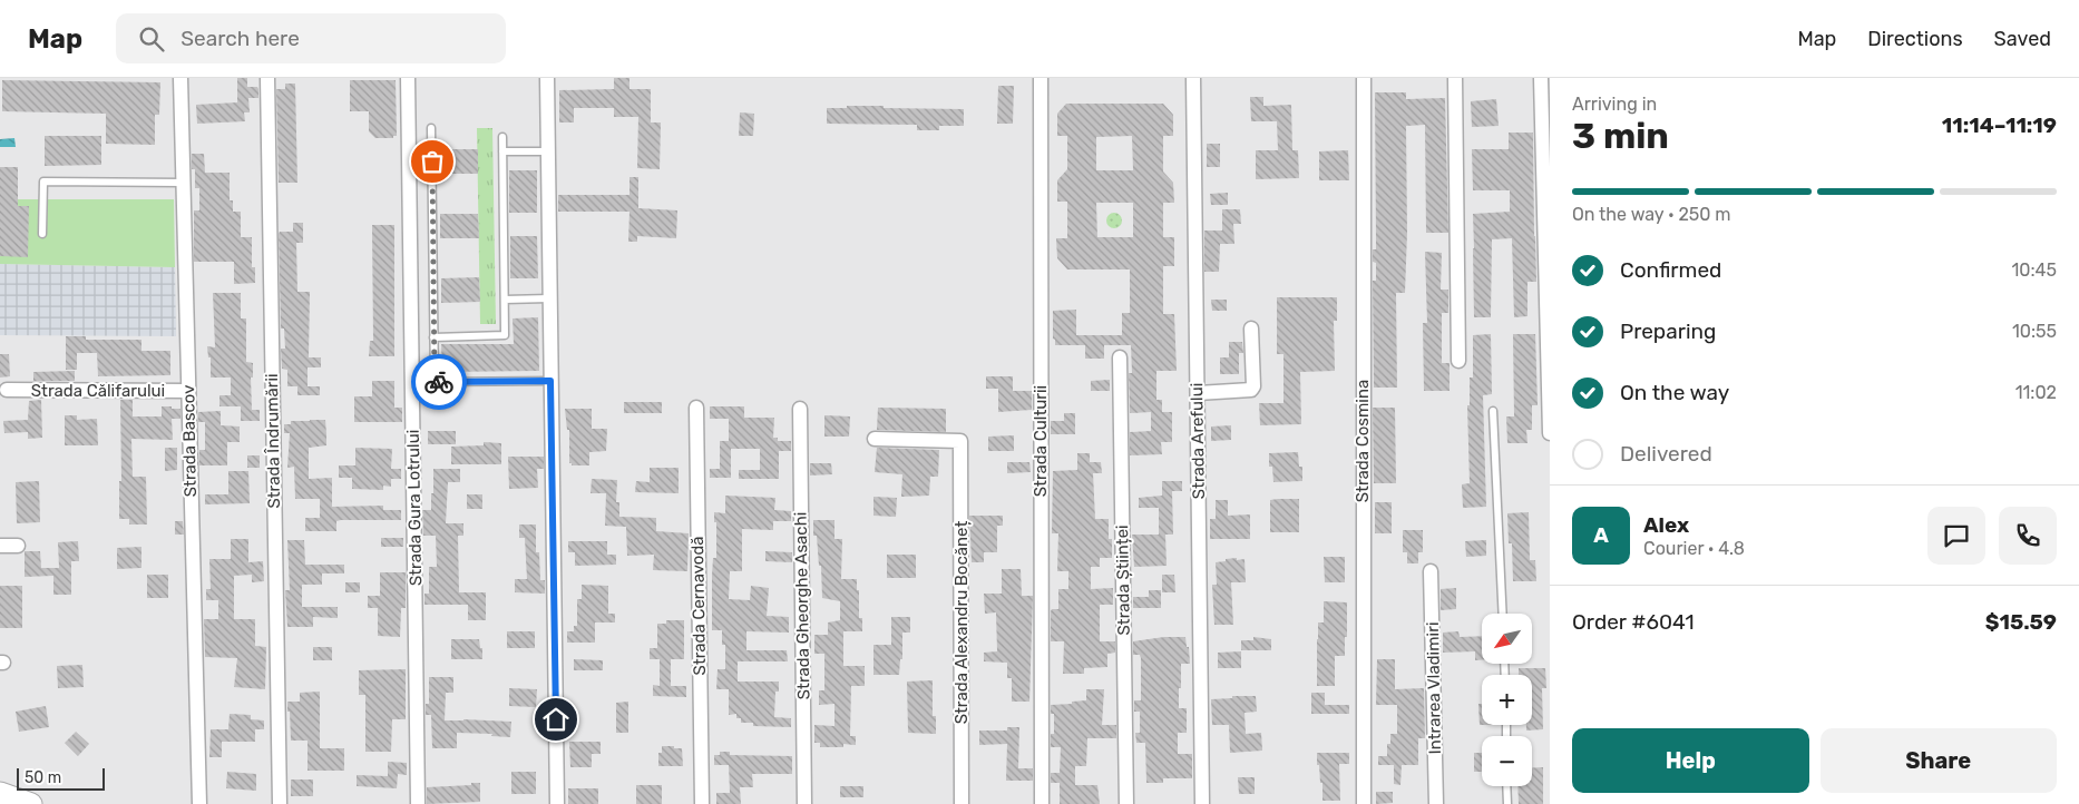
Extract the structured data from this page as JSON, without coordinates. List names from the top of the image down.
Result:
{
  "streets": {
    "street": [
      "Strada Călifarului",
      "Strada Bascov",
      "Strada Îndrumării",
      "Strada Culturii",
      "Strada Arefului",
      "Strada Cosmina",
      "Strada Gura Lotrului",
      "Strada Științei",
      "Strada Cernavodă",
      "Strada Gheorghe Asachi",
      "Strada Alexandru Bocăneț",
      "Intrarea Vladimiri"
    ]
  },
  "crossings": [
    ["Strada Călifarului", "Strada Bascov"]
  ],
  "scale_bar": "50 m",
  "north": "bottom left",
  "page": {
    "header": "Map",
    "search": "Search here",
    "nav": ["Map", "Directions", "Saved"],
    "heading": ["3 min", "Arriving in", "11:14–11:19"],
    "panel": [
      "Alex",
      "Courier · 4.8",
      "Order #6041",
      "$15.59"
    ],
    "bar": "On the way · 250 m",
    "list": [
      ["Confirmed", "10:45"],
      ["Preparing", "10:55"],
      ["On the way", "11:02"],
      "Delivered"
    ],
    "round": "A",
    "map_buttons": ["+", "−"],
    "buttons": ["Help", "Share"],
    "scale": "50 m"
  }
}
